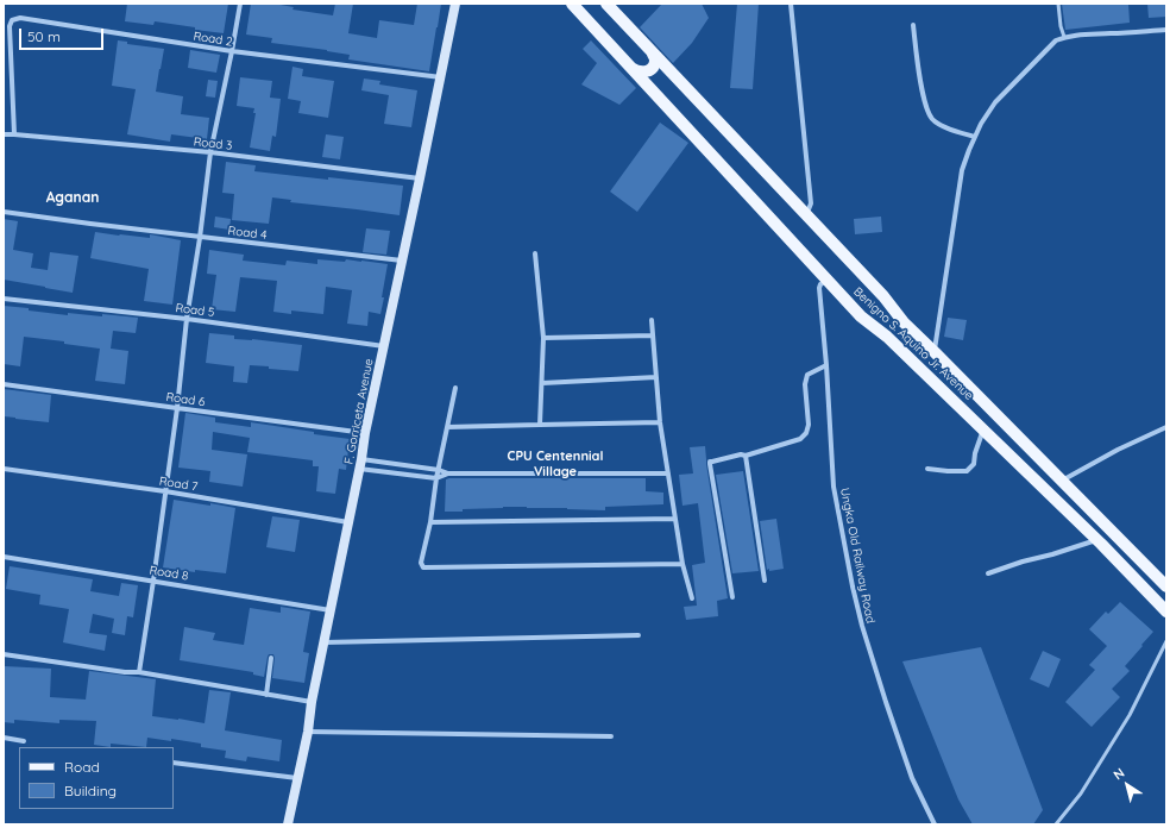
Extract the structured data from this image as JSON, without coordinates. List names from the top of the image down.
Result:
{
  "streets": {
    "main road": ["Benigno S. Aquino Jr. Avenue", "F. Gorriceta Avenue"],
    "street": [
      "Road 2",
      "Road 3",
      "Road 4",
      "Road 5",
      "Road 6",
      "Road 7",
      "Ungka Old Railway Road",
      "Road 8"
    ]
  },
  "crossings": [
    ["Road 2", "Road 3"],
    ["Road 2", "F. Gorriceta Avenue"],
    ["Road 3", "F. Gorriceta Avenue"],
    ["Road 4", "F. Gorriceta Avenue"],
    ["Road 5", "F. Gorriceta Avenue"],
    ["Benigno S. Aquino Jr. Avenue", "Ungka Old Railway Road"],
    ["Road 6", "F. Gorriceta Avenue"],
    ["F. Gorriceta Avenue", "Road 7"],
    ["F. Gorriceta Avenue", "Road 8"]
  ],
  "districts": ["Aganan", "CPU Centennial Village"],
  "legend": ["Road", "Building"],
  "scale_bar": "50 m",
  "north": "top left"
}
